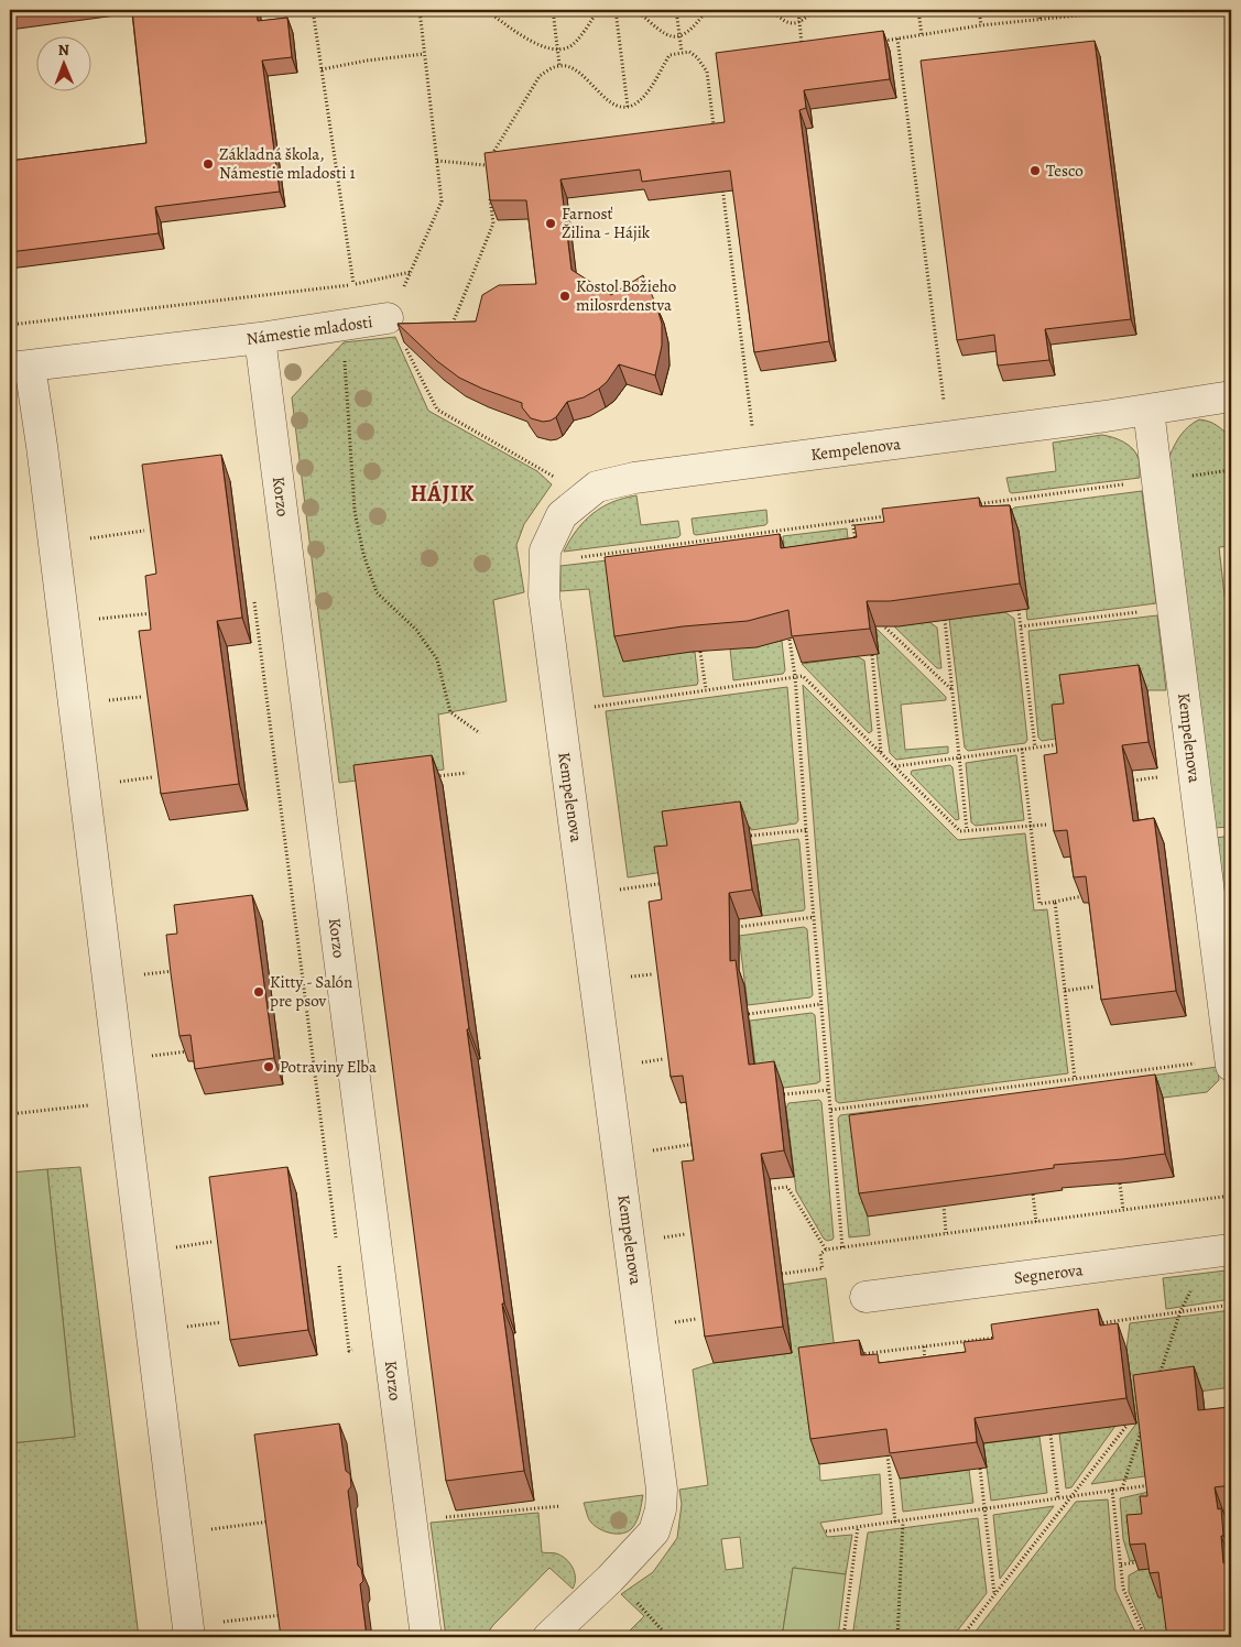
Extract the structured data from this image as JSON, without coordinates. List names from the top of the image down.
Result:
{
  "streets": {
    "street": [
      "Námestie mladosti",
      "Kempelenova",
      "Korzo",
      "Segnerova"
    ]
  },
  "crossings": [
    ["Námestie mladosti", "Korzo"]
  ],
  "districts": ["HÁJIK"],
  "places": [
    "Základná škola, Námestie mladosti 1",
    "Tesco",
    "Farnosť Žilina - Hájik",
    "Kostol Božieho milosrdenstva",
    "Kitty - Salón pre psov",
    "Potraviny Elba"
  ],
  "north": "top"
}
